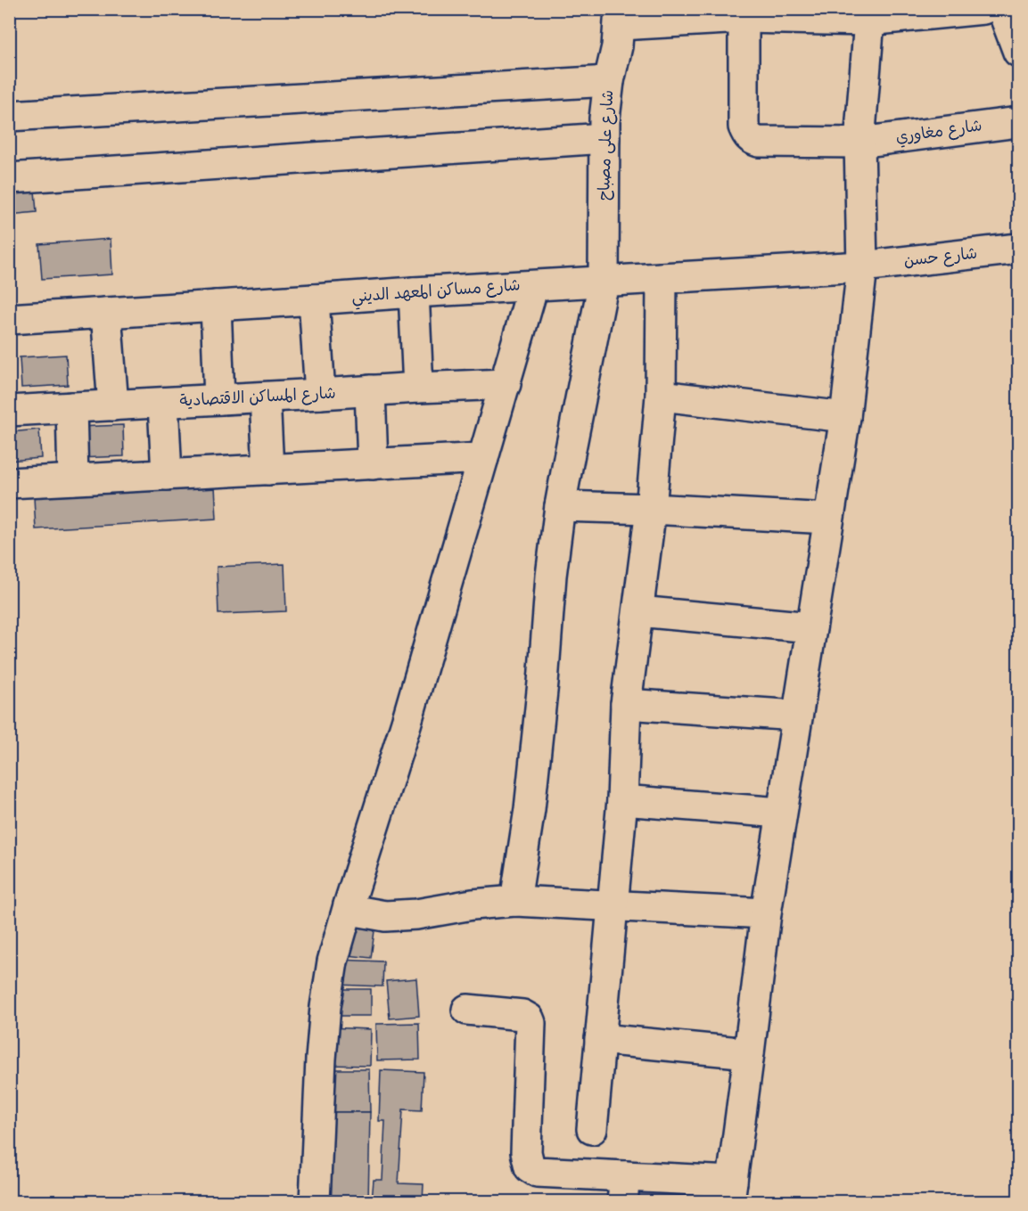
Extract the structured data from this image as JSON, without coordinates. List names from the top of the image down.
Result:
{
  "streets": {
    "street": [
      "شارع مغاوري",
      "شارع على مصباح",
      "شارع حسن",
      "شارع مساكن المعهد الديني",
      "شارع المساكن الاقتصادية"
    ]
  },
  "crossings": [
    ["شارع على مصباح", "شارع مساكن المعهد الديني"],
    ["شارع حسن", "شارع مساكن المعهد الديني"]
  ]
}
